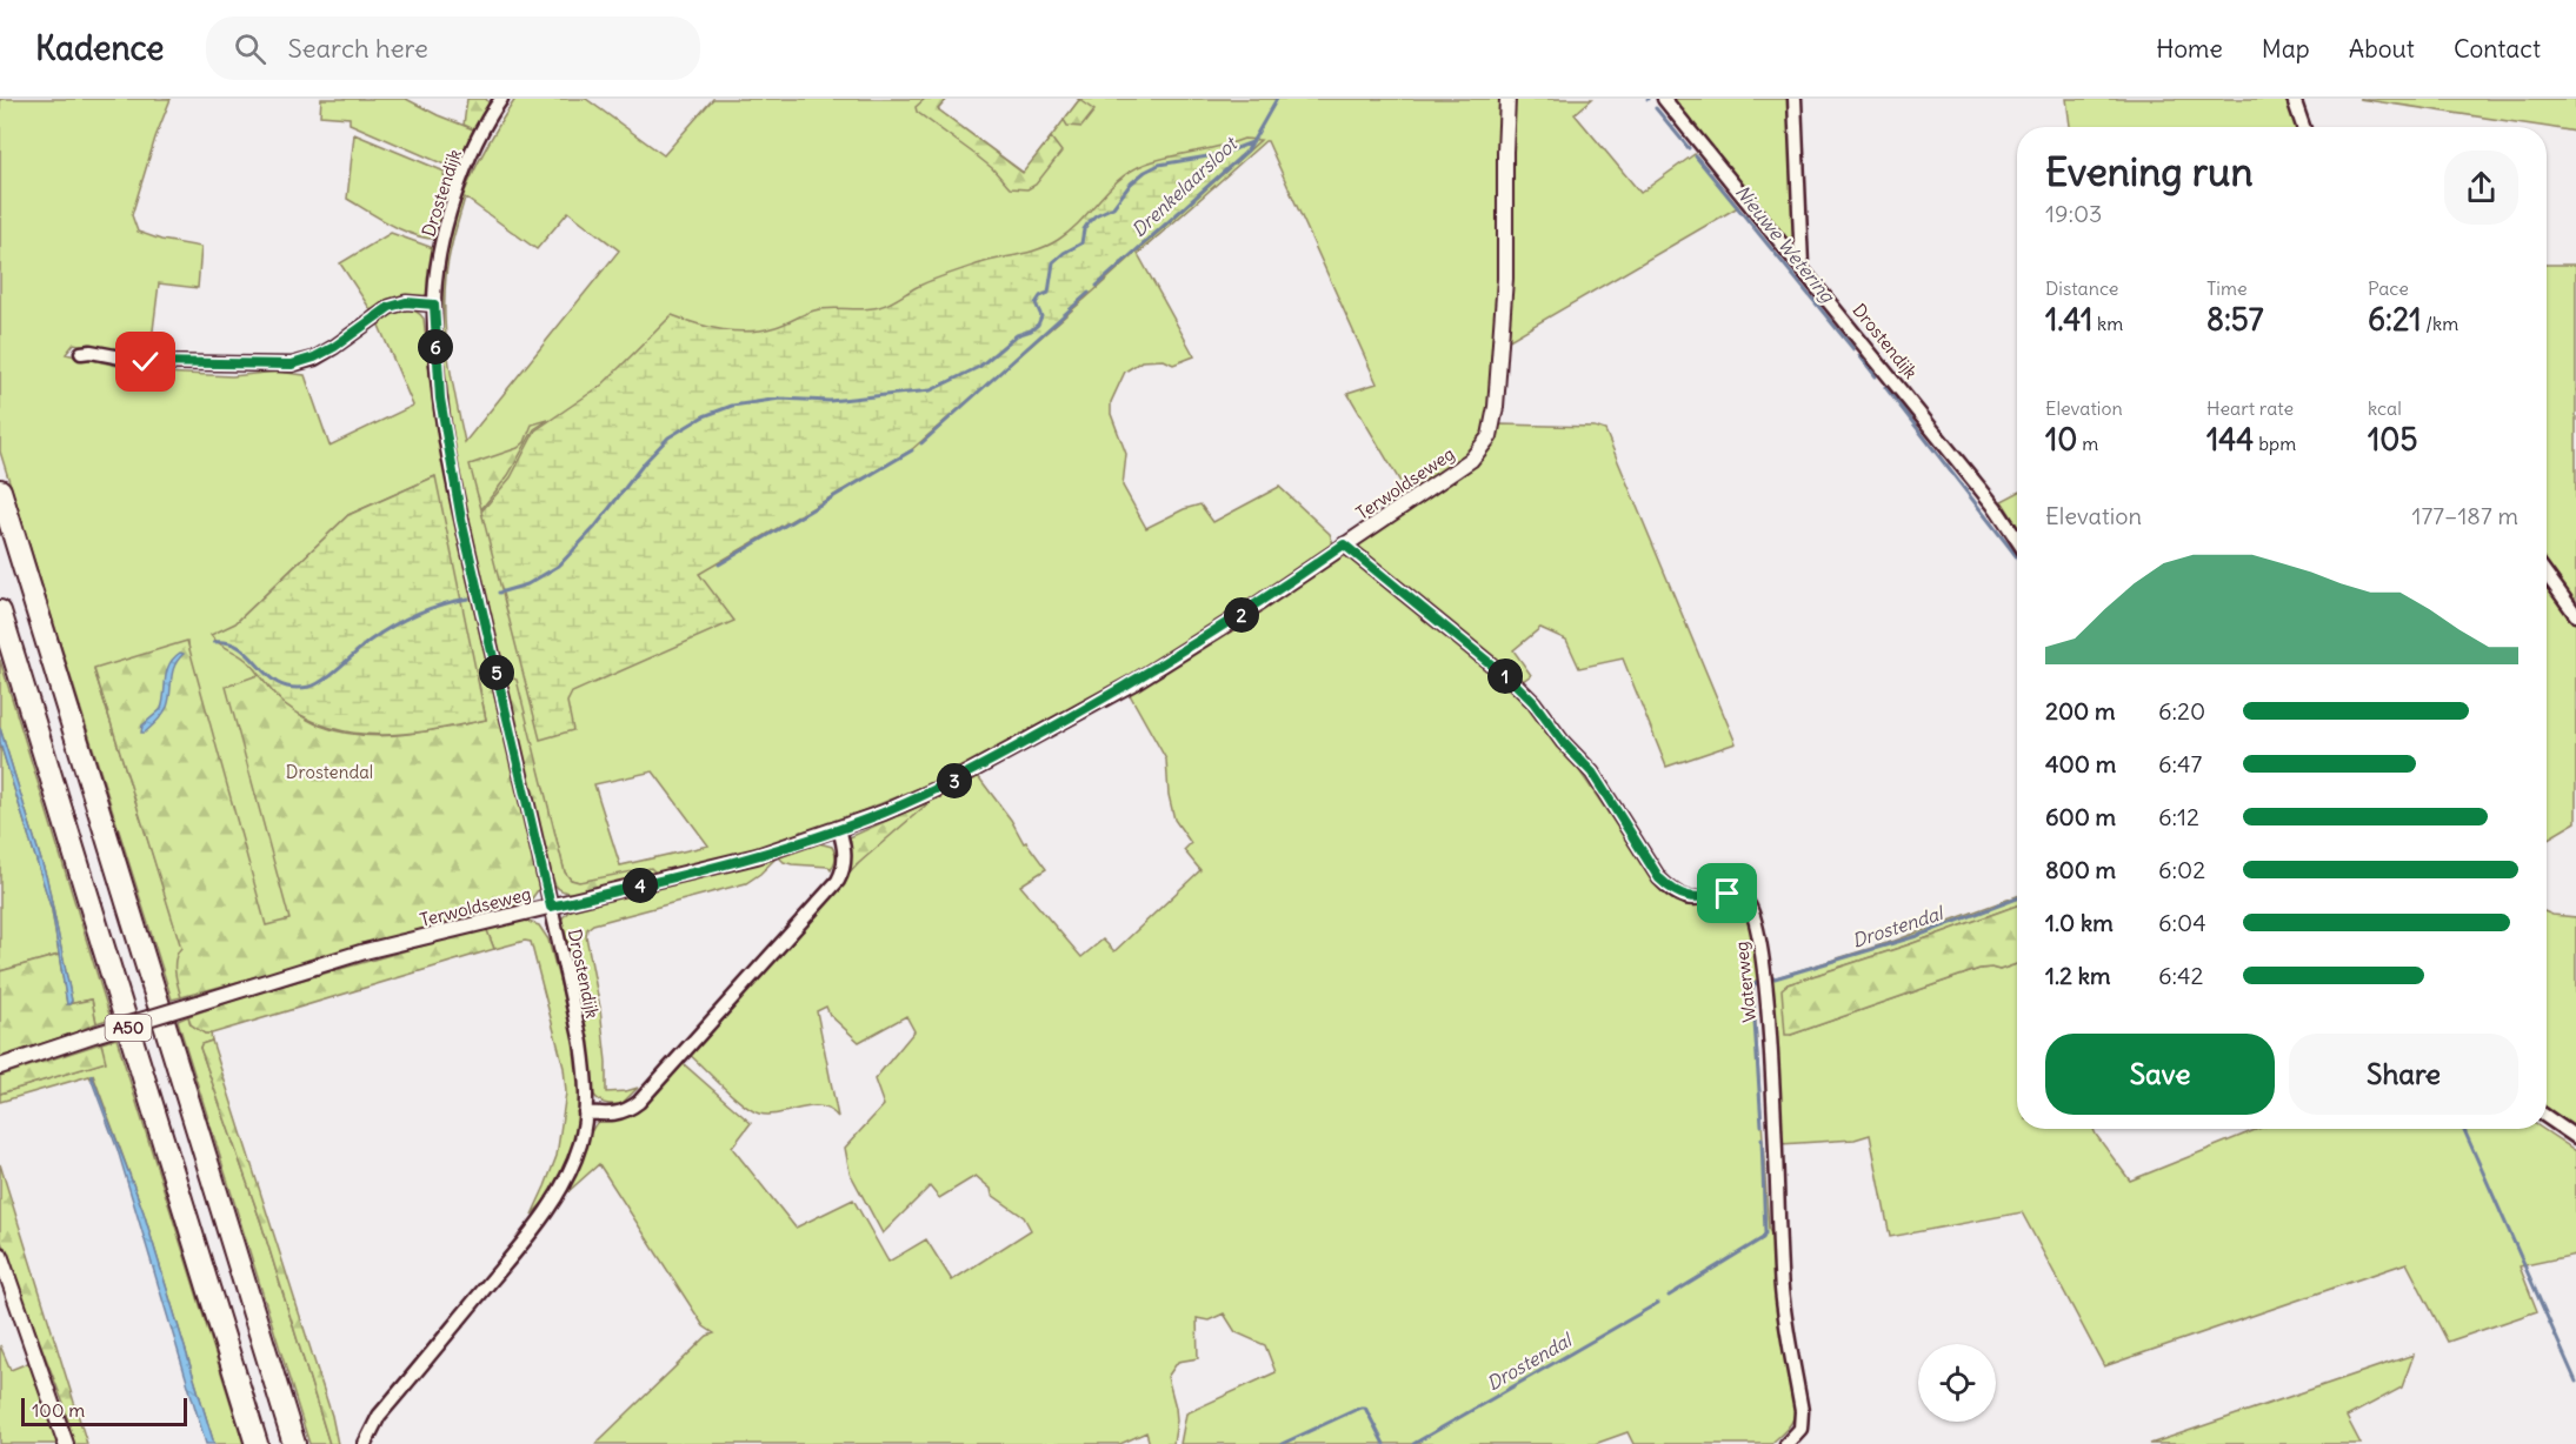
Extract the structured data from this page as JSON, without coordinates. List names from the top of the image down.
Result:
{
  "streets": {
    "highway": ["A50"],
    "street": ["Drostendijk", "Terwoldseweg", "Waterweg"]
  },
  "crossings": [
    ["Drostendijk", "Terwoldseweg"],
    ["Terwoldseweg", "Waterweg"]
  ],
  "water": ["Drenkelaarsloot", "Nieuwe Wetering", "Drostendal"],
  "parks": ["Drostendal"],
  "scale_bar": "100 m",
  "page": {
    "header": "Kadence",
    "search": "Search here",
    "nav": [
      "Home",
      "Map",
      "About",
      "Contact"
    ],
    "heading": ["Evening run", "19:03"],
    "stats": [
      ["Distance", "1.41 km"],
      ["Time", "8:57"],
      ["Pace", "6:21 /km"],
      ["Elevation", "10 m"],
      ["Heart rate", "144 bpm"],
      ["kcal", "105"]
    ],
    "pins": [
      "6",
      "2",
      "5",
      "1",
      "3",
      "4"
    ],
    "chart": ["Elevation", "177–187 m"],
    "list": [
      {
        "name": "200 m",
        "note": "6:20"
      },
      {
        "name": "400 m",
        "note": "6:47"
      },
      {
        "name": "600 m",
        "note": "6:12"
      },
      {
        "name": "800 m",
        "note": "6:02"
      },
      {
        "name": "1.0 km",
        "note": "6:04"
      },
      {
        "name": "1.2 km",
        "note": "6:42"
      }
    ],
    "buttons": ["Save", "Share"],
    "scale": "100 m"
  }
}
